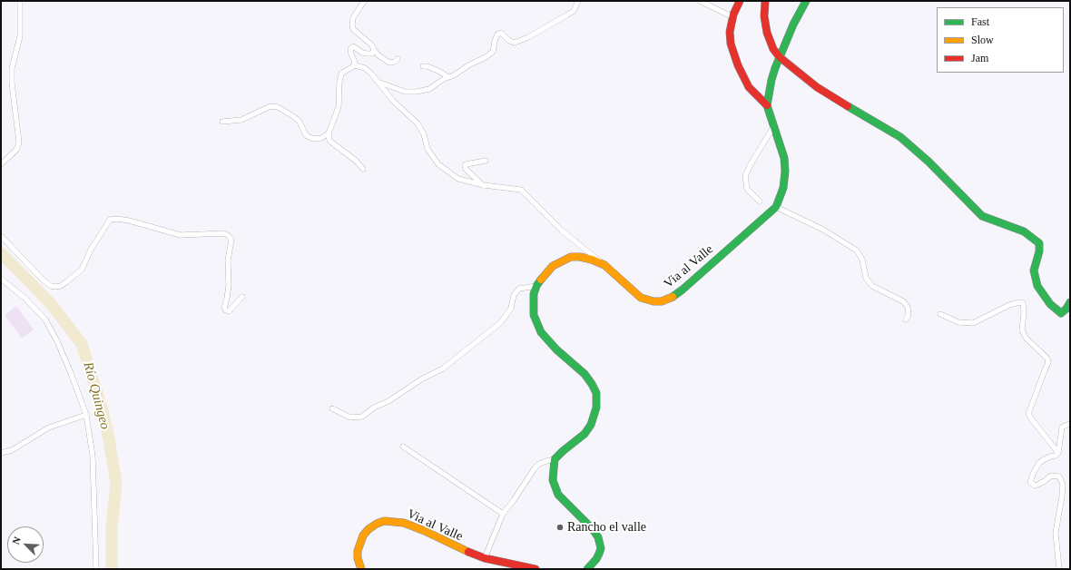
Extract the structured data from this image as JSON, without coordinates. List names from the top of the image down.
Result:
{
  "streets": {
    "main road": ["Via al Valle"]
  },
  "water": ["Río Quingeo"],
  "places": ["Rancho el valle"],
  "legend": ["Fast", "Slow", "Jam"],
  "north": "top left"
}
